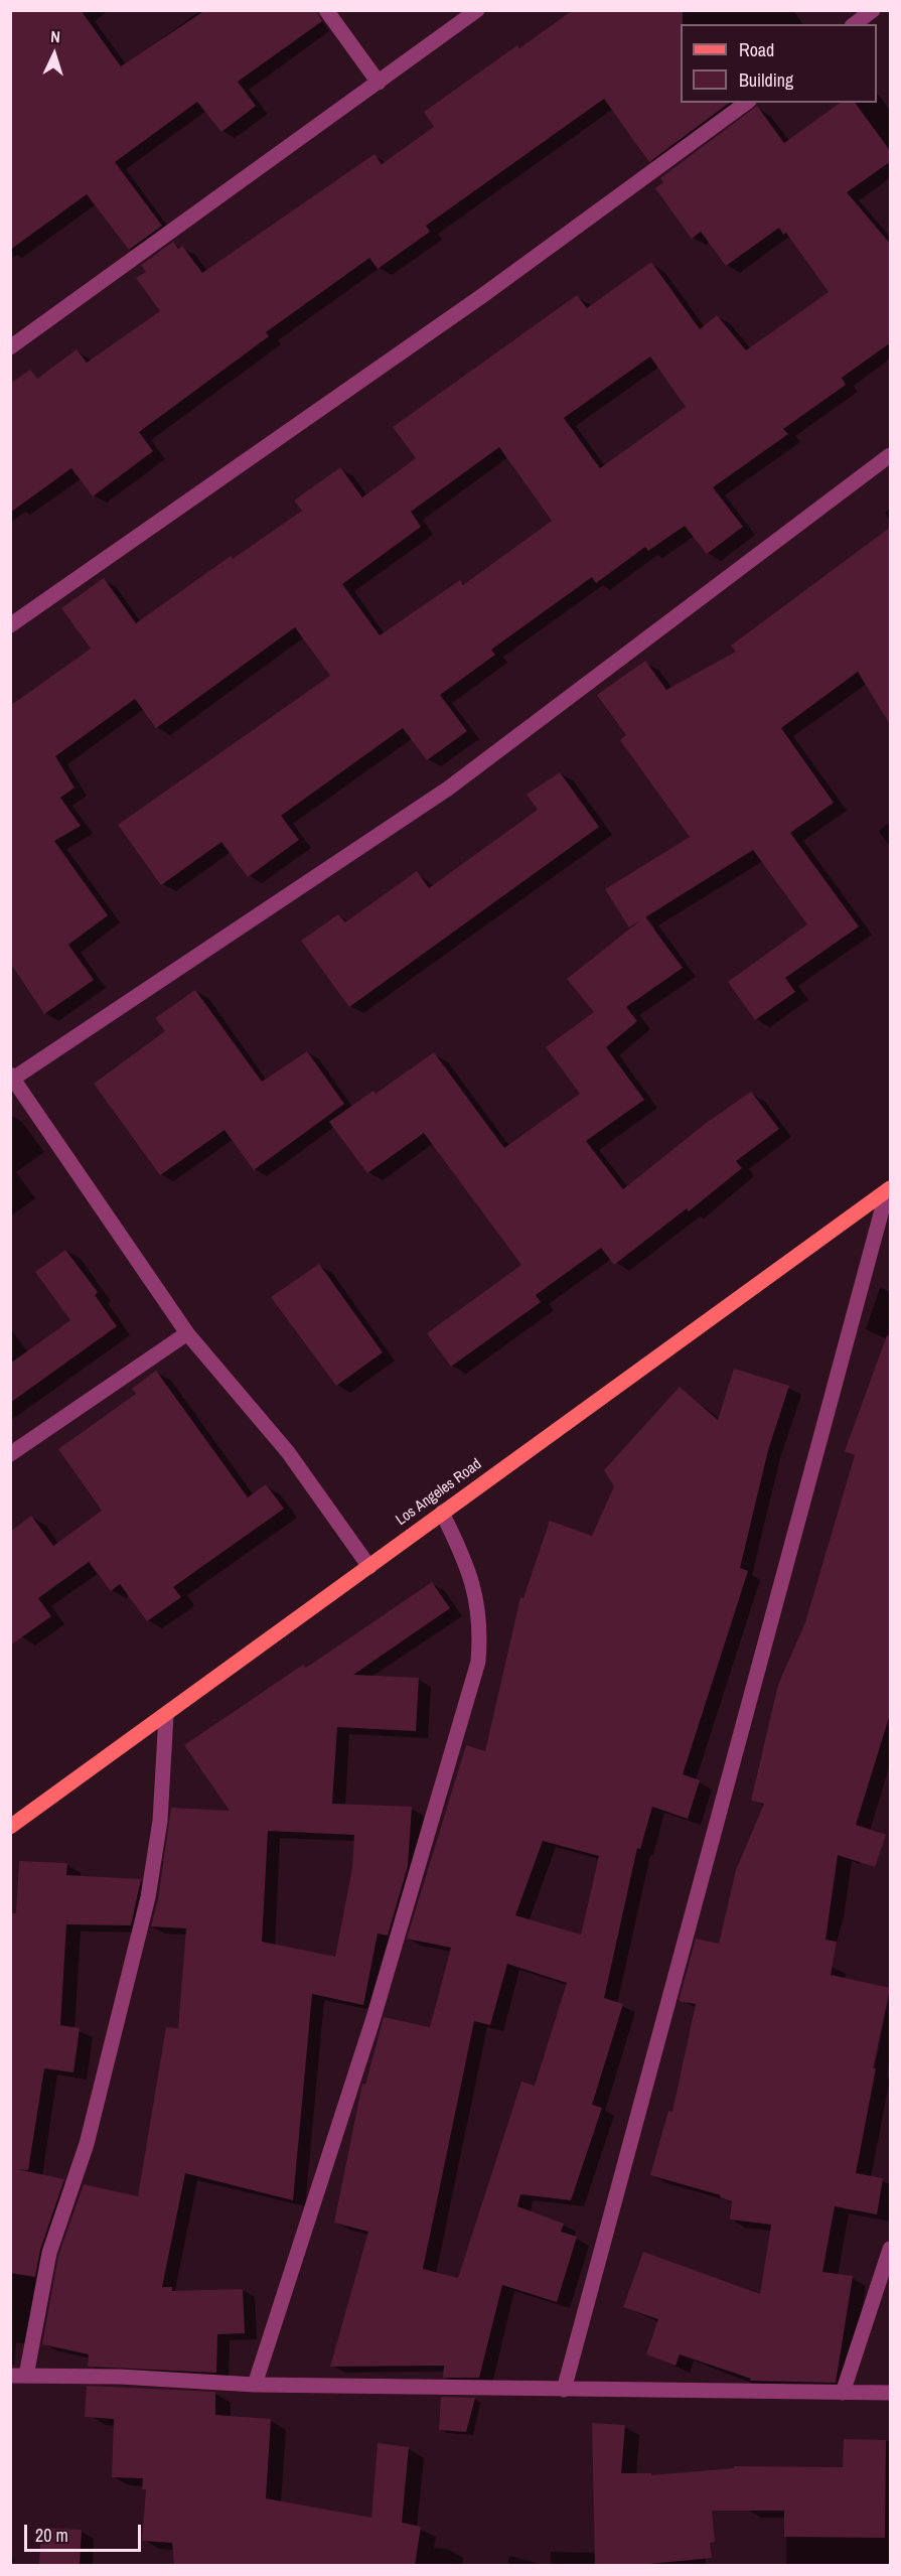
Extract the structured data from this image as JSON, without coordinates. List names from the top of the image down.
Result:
{
  "streets": {
    "main road": ["Los Angeles Road"]
  },
  "legend": ["Road", "Building"],
  "scale_bar": "20 m",
  "north": "top"
}
